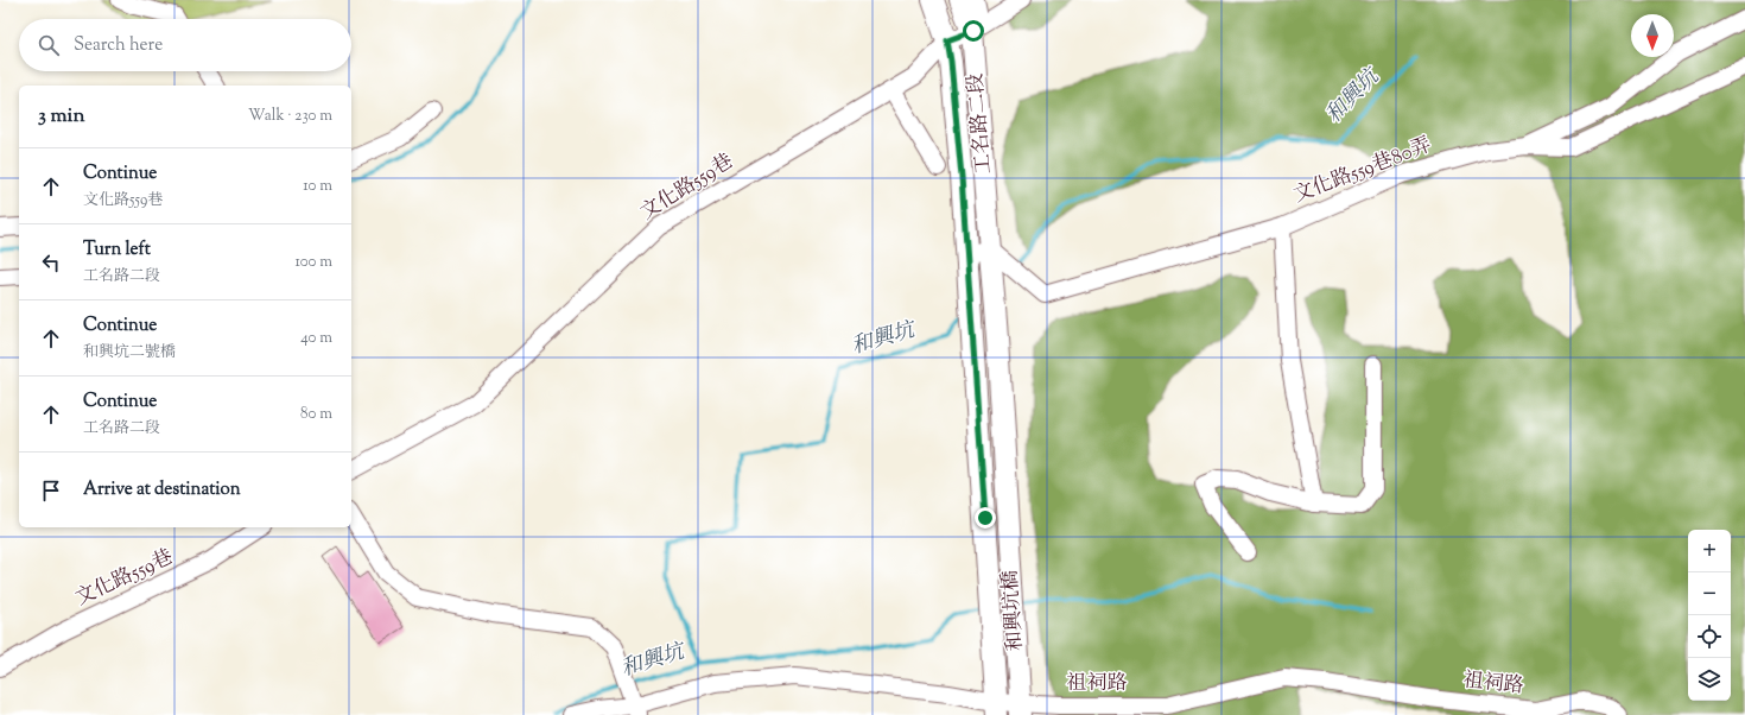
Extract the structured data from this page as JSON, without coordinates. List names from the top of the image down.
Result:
{
  "streets": {
    "main road": ["工名路二段", "和興坑橋"],
    "lane": ["文化路559巷80弄", "文化路559巷", "祖祠路"]
  },
  "crossings": [
    ["工名路二段", "文化路559巷80弄"],
    ["工名路二段", "文化路559巷"],
    ["工名路二段", "和興坑橋"],
    ["和興坑橋", "祖祠路"]
  ],
  "water": ["和興坑"],
  "north": "bottom",
  "page": {
    "search": "Search here",
    "heading": ["3 min", "Walk · 230 m"],
    "list": [
      ["Continue", "文化路559巷", "10 m"],
      ["Turn left", "工名路二段", "100 m"],
      ["Continue", "和興坑二號橋", "40 m"],
      ["Continue", "工名路二段", "80 m"],
      "Arrive at destination"
    ],
    "map_buttons": ["+", "−"]
  }
}
